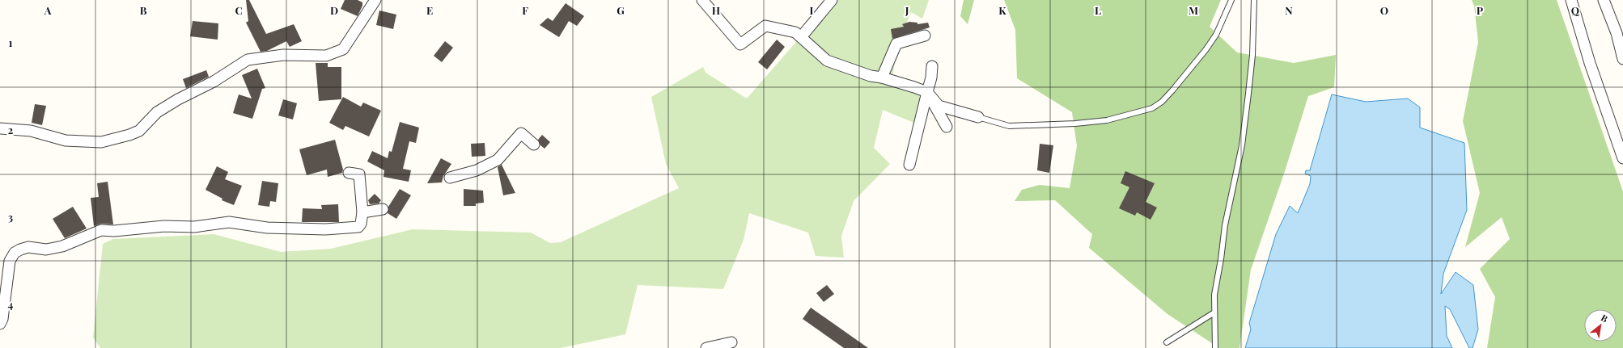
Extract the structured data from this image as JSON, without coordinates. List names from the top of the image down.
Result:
{
  "north": "top right",
  "grid": {
    "columns": [
      "A",
      "B",
      "C",
      "D",
      "E",
      "F",
      "G",
      "H",
      "I",
      "J",
      "K",
      "L",
      "M",
      "N",
      "O",
      "P",
      "Q"
    ],
    "rows": [
      "1",
      "2",
      "3",
      "4"
    ]
  }
}
